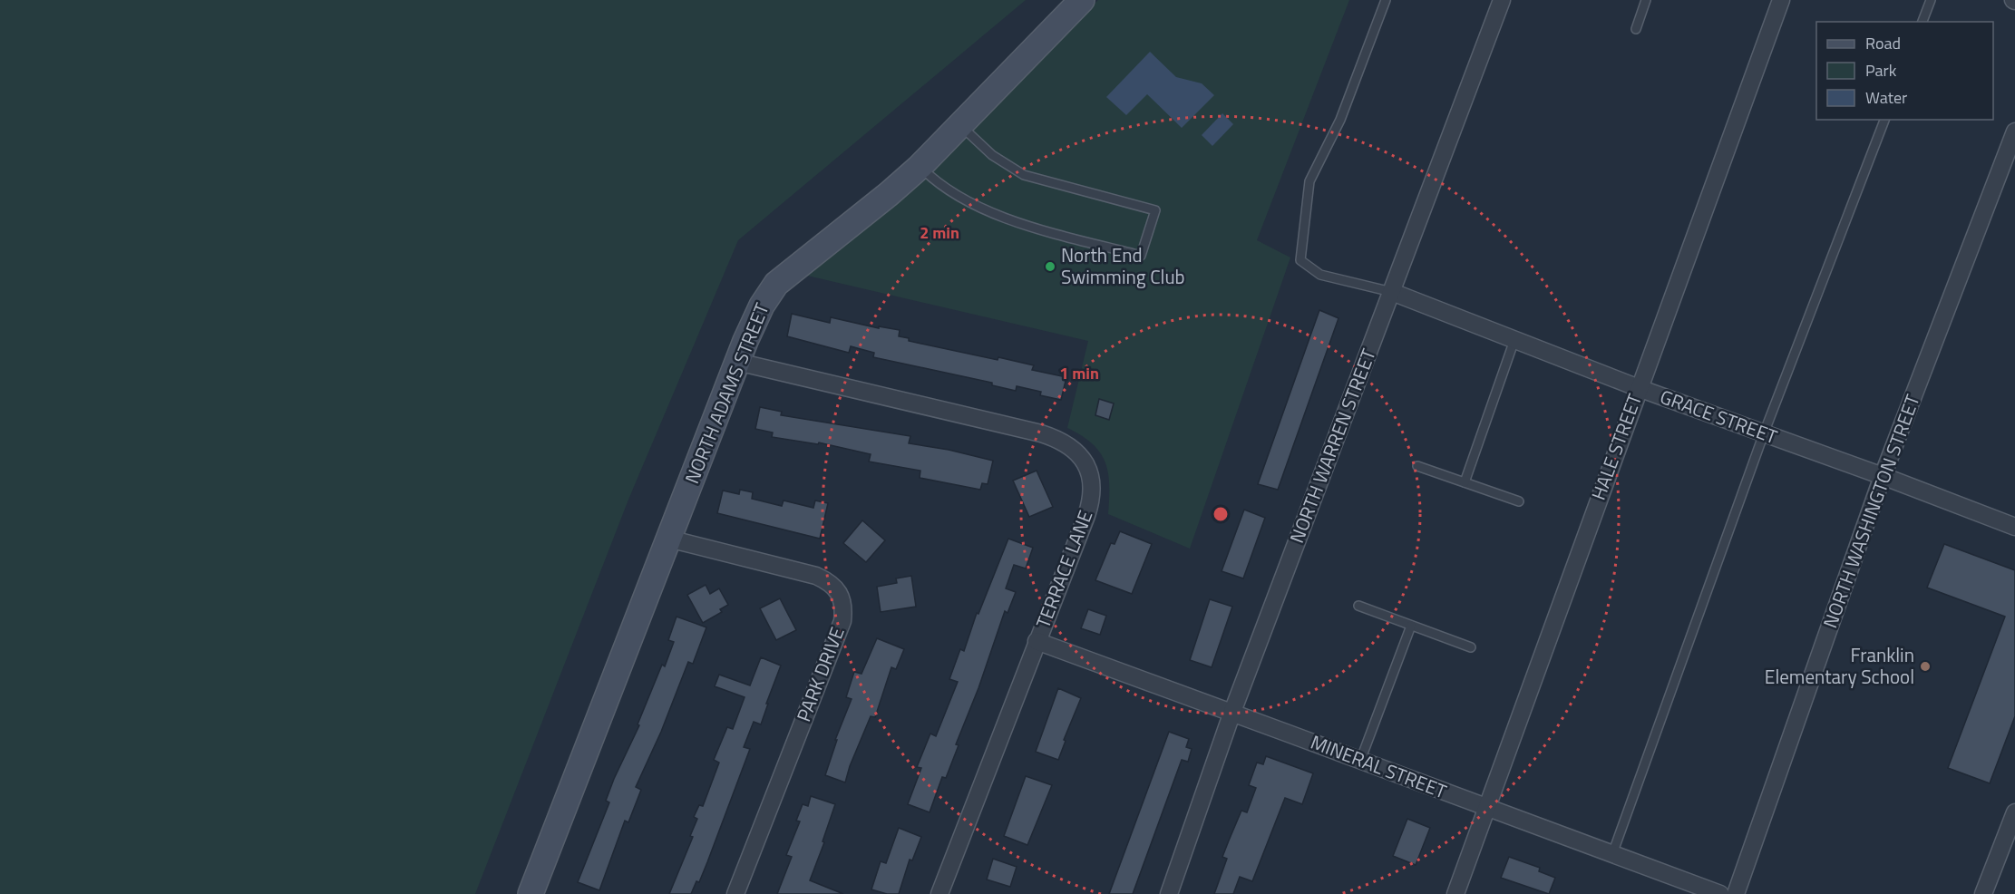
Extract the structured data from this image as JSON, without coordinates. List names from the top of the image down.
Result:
{
  "streets": {
    "street": [
      "NORTH ADAMS STREET",
      "GRACE STREET",
      "NORTH WARREN STREET",
      "HALE STREET",
      "NORTH WASHINGTON STREET",
      "TERRACE LANE",
      "PARK DRIVE",
      "MINERAL STREET"
    ]
  },
  "crossings": [
    ["NORTH ADAMS STREET", "TERRACE LANE"],
    ["NORTH ADAMS STREET", "PARK DRIVE"],
    ["GRACE STREET", "NORTH WARREN STREET"],
    ["GRACE STREET", "HALE STREET"],
    ["GRACE STREET", "NORTH WASHINGTON STREET"],
    ["NORTH WARREN STREET", "MINERAL STREET"],
    ["HALE STREET", "MINERAL STREET"],
    ["TERRACE LANE", "MINERAL STREET"]
  ],
  "places": ["North End Swimming Club", "Franklin Elementary School"],
  "legend": ["Road", "Park", "Water"],
  "rings": ["2 min", "1 min"]
}
